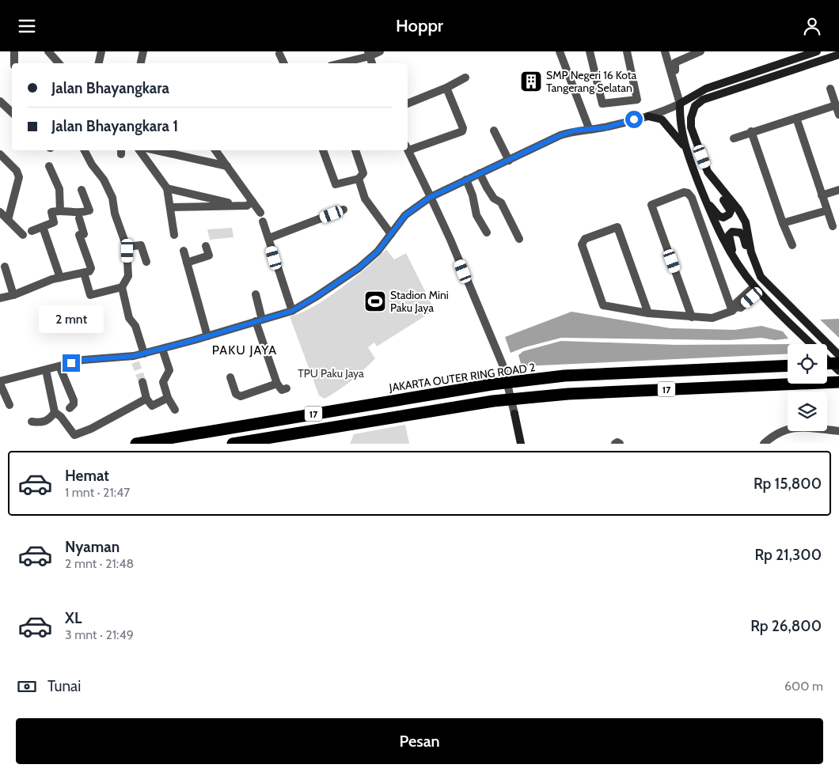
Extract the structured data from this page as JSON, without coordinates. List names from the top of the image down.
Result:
{
  "streets": {
    "highway": ["JAKARTA OUTER RING ROAD 2", "17"]
  },
  "districts": ["PAKU JAYA"],
  "parks": ["TPU Paku Jaya"],
  "places": {
    "building": ["SMP Negeri 16 Kota Tangerang Selatan"],
    "sports": ["Stadion Mini Paku Jaya"]
  },
  "page": {
    "header": "Hoppr",
    "banner": ["Jalan Bhayangkara", "Jalan Bhayangkara 1"],
    "bubble": "2 mnt",
    "list": [
      {
        "name": "Hemat",
        "note": "1 mnt · 21:47",
        "value": "Rp 15,800"
      },
      {
        "name": "Nyaman",
        "note": "2 mnt · 21:48",
        "value": "Rp 21,300"
      },
      {
        "name": "XL",
        "note": "3 mnt · 21:49",
        "value": "Rp 26,800"
      }
    ],
    "pay": ["Tunai", "600 m"],
    "buttons": "Pesan"
  }
}
